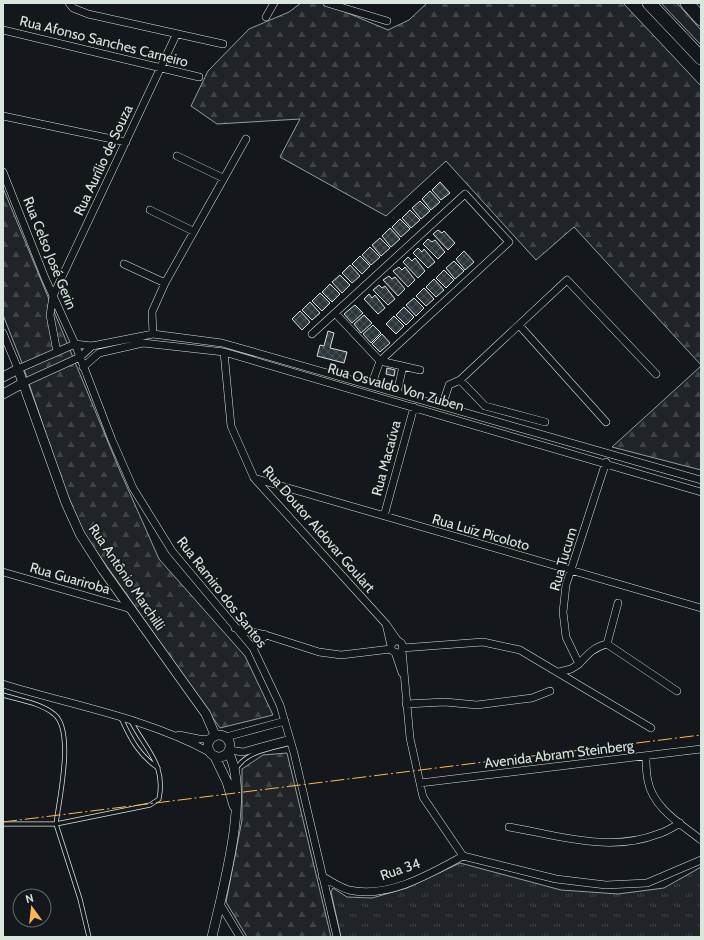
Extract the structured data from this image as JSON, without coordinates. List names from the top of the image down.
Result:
{
  "streets": {
    "street": [
      "Rua Afonso Sanches Carneiro",
      "Rua Aurílio de Souza",
      "Rua Celso José Gerin",
      "Rua Osvaldo Von Zuben",
      "Rua Macaúva",
      "Rua Doutor Aldovar Goulart",
      "Rua Luíz Picoloto",
      "Rua Tucum",
      "Rua Antônio Marchilli",
      "Rua Guariroba",
      "Rua Ramiro dos Santos",
      "Avenida Abram Steinberg",
      "Rua 34"
    ]
  },
  "crossings": [
    ["Rua Afonso Sanches Carneiro", "Rua Aurílio de Souza"],
    ["Rua Aurílio de Souza", "Rua Celso José Gerin"],
    ["Rua Celso José Gerin", "Rua Osvaldo Von Zuben"],
    ["Rua Celso José Gerin", "Rua Ramiro dos Santos"],
    ["Rua Osvaldo Von Zuben", "Rua Macaúva"],
    ["Rua Osvaldo Von Zuben", "Rua Doutor Aldovar Goulart"],
    ["Rua Osvaldo Von Zuben", "Rua Tucum"],
    ["Rua Osvaldo Von Zuben", "Rua Ramiro dos Santos"],
    ["Rua Macaúva", "Rua Luíz Picoloto"],
    ["Rua Doutor Aldovar Goulart", "Rua Luíz Picoloto"],
    ["Rua Doutor Aldovar Goulart", "Avenida Abram Steinberg"],
    ["Rua Doutor Aldovar Goulart", "Rua 34"],
    ["Rua Luíz Picoloto", "Rua Tucum"],
    ["Rua Antônio Marchilli", "Rua Guariroba"],
    ["Rua Ramiro dos Santos", "Rua 34"]
  ],
  "north": "top"
}
